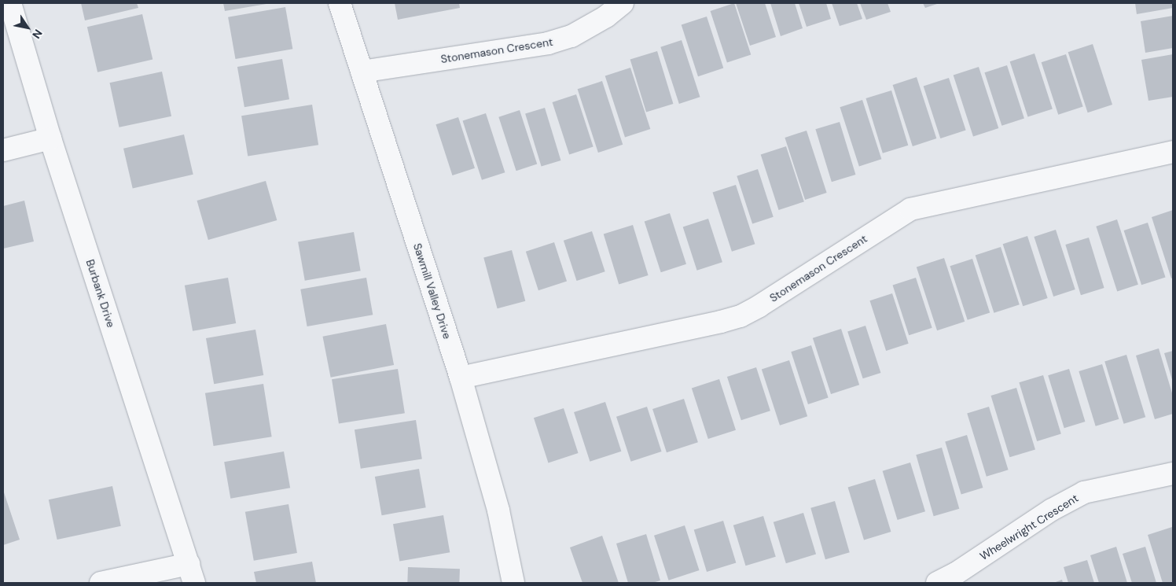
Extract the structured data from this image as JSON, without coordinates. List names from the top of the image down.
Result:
{
  "streets": {
    "street": [
      "Stonemason Crescent",
      "Sawmill Valley Drive",
      "Burbank Drive",
      "Wheelwright Crescent"
    ]
  },
  "crossings": [
    ["Stonemason Crescent", "Sawmill Valley Drive"]
  ],
  "north": "bottom right"
}
